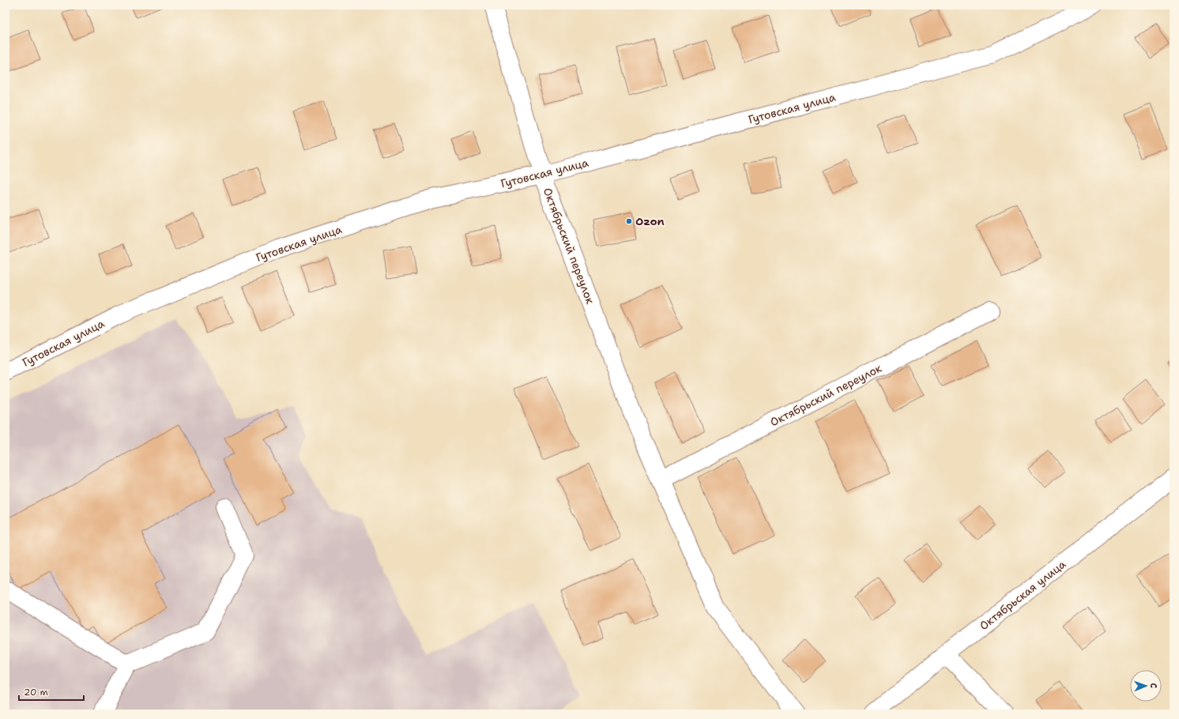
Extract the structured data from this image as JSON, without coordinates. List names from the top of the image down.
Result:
{
  "streets": {
    "street": ["Гутовская улица", "Октябрьский переулок", "Октябрьская улица"]
  },
  "crossings": [
    ["Гутовская улица", "Октябрьский переулок"]
  ],
  "places": ["Ozon"],
  "scale_bar": "20 m",
  "north": "right"
}
